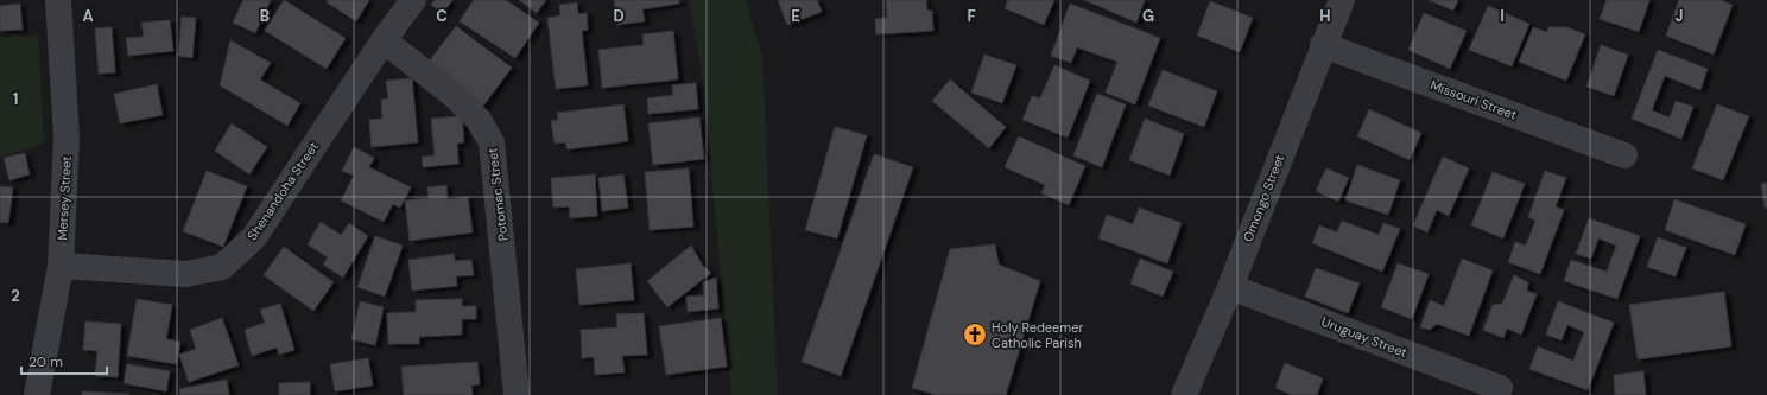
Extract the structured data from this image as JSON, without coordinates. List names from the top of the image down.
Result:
{
  "streets": {
    "street": [
      "Missouri Street",
      "Shenandoha Street",
      "Potomac Street",
      "Mersey Street",
      "Omongo Street",
      "Uruguay Street"
    ]
  },
  "crossings": [
    ["Missouri Street", "Omongo Street"],
    ["Shenandoha Street", "Potomac Street"],
    ["Shenandoha Street", "Mersey Street"],
    ["Omongo Street", "Uruguay Street"]
  ],
  "places": {
    "church": ["Holy Redeemer Catholic Parish"]
  },
  "scale_bar": "20 m",
  "grid": {
    "columns": [
      "A",
      "B",
      "C",
      "D",
      "E",
      "F",
      "G",
      "H",
      "I",
      "J"
    ],
    "rows": ["1", "2"]
  }
}
